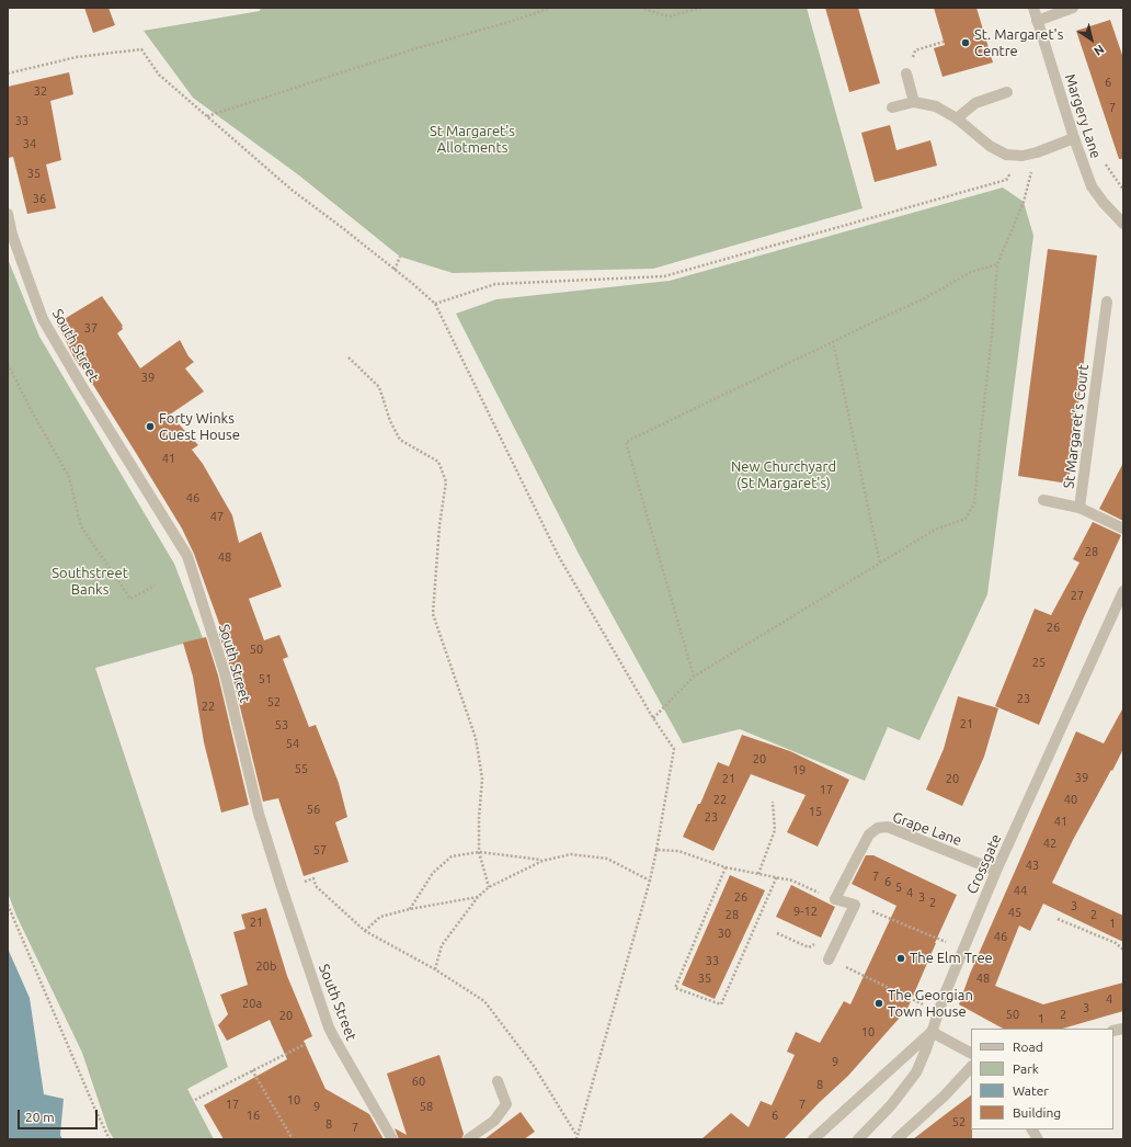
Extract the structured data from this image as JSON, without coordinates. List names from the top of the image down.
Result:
{
  "streets": {
    "street": [
      "Margery Lane",
      "South Street",
      "St Margaret's Court",
      "Grape Lane",
      "Crossgate"
    ]
  },
  "crossings": [
    ["Grape Lane", "Crossgate"]
  ],
  "parks": ["St Margaret's Allotments", "New Churchyard (St Margaret's)", "Southstreet Banks"],
  "places": [
    "St. Margaret's Centre",
    "Forty Winks Guest House",
    "The Elm Tree",
    "The Georgian Town House"
  ],
  "house_numbers": [
    "6",
    "32",
    "7",
    "33",
    "34",
    "35",
    "36",
    "37",
    "39",
    "41",
    "46",
    "47",
    "28",
    "48",
    "27",
    "26",
    "50",
    "25",
    "51",
    "23",
    "52",
    "22",
    "21",
    "53",
    "54",
    "20",
    "55",
    "19",
    "39",
    "21",
    "20",
    "17",
    "22",
    "40",
    "56",
    "15",
    "23",
    "41",
    "42",
    "57",
    "43",
    "7",
    "6",
    "5",
    "44",
    "4",
    "26",
    "3",
    "2",
    "3",
    "9-12",
    "45",
    "28",
    "2",
    "21",
    "1",
    "30",
    "46",
    "33",
    "20b",
    "35",
    "48",
    "4",
    "20a",
    "3",
    "50",
    "2",
    "20",
    "1",
    "10",
    "9",
    "60",
    "8",
    "10",
    "17",
    "7",
    "9",
    "58",
    "16",
    "6",
    "52",
    "8",
    "7"
  ],
  "legend": [
    "Road",
    "Park",
    "Water",
    "Building"
  ],
  "scale_bar": "20 m",
  "north": "bottom right"
}
